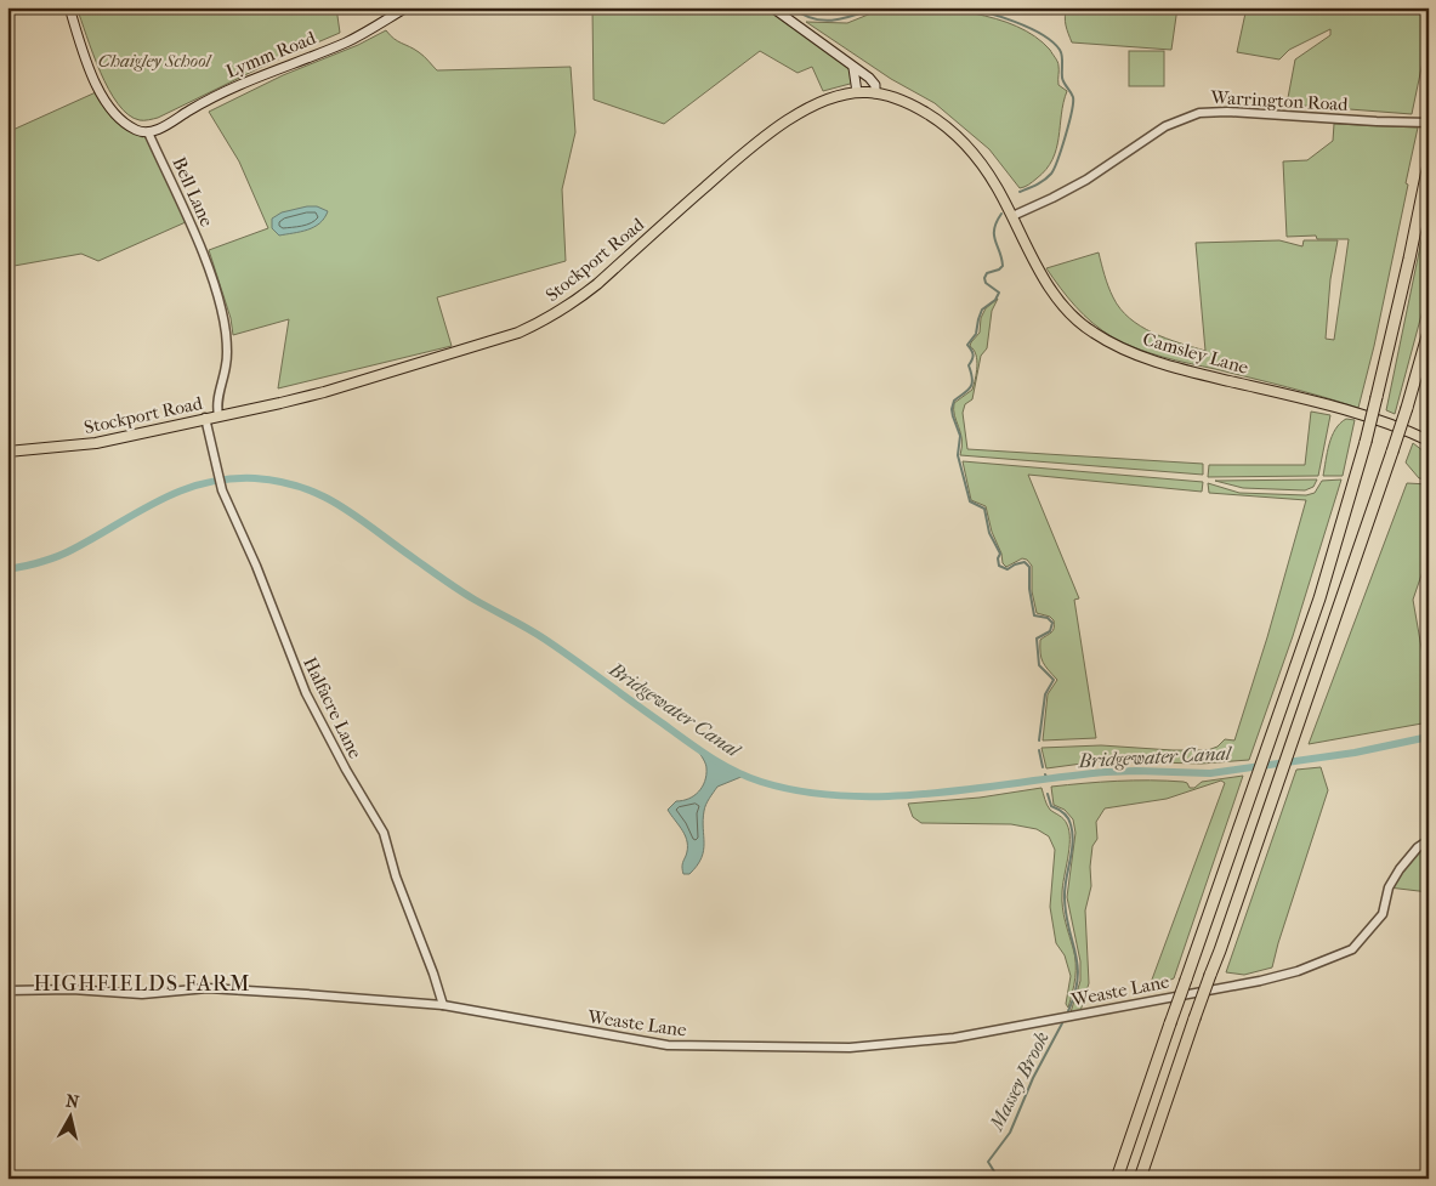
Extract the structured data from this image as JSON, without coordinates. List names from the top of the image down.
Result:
{
  "streets": {
    "main road": ["Lymm Road", "Stockport Road", "Camsley Lane"],
    "street": [
      "Warrington Road",
      "Bell Lane",
      "Halfacre Lane",
      "Weaste Lane"
    ]
  },
  "crossings": [
    ["Lymm Road", "Bell Lane"],
    ["Warrington Road", "Stockport Road"],
    ["Warrington Road", "Camsley Lane"],
    ["Bell Lane", "Stockport Road"],
    ["Stockport Road", "Camsley Lane"],
    ["Stockport Road", "Halfacre Lane"],
    ["Halfacre Lane", "Weaste Lane"]
  ],
  "districts": ["HIGHFIELDS FARM"],
  "water": ["Bridgewater Canal", "Massey Brook"],
  "parks": ["Chaigley School"],
  "north": "top"
}
